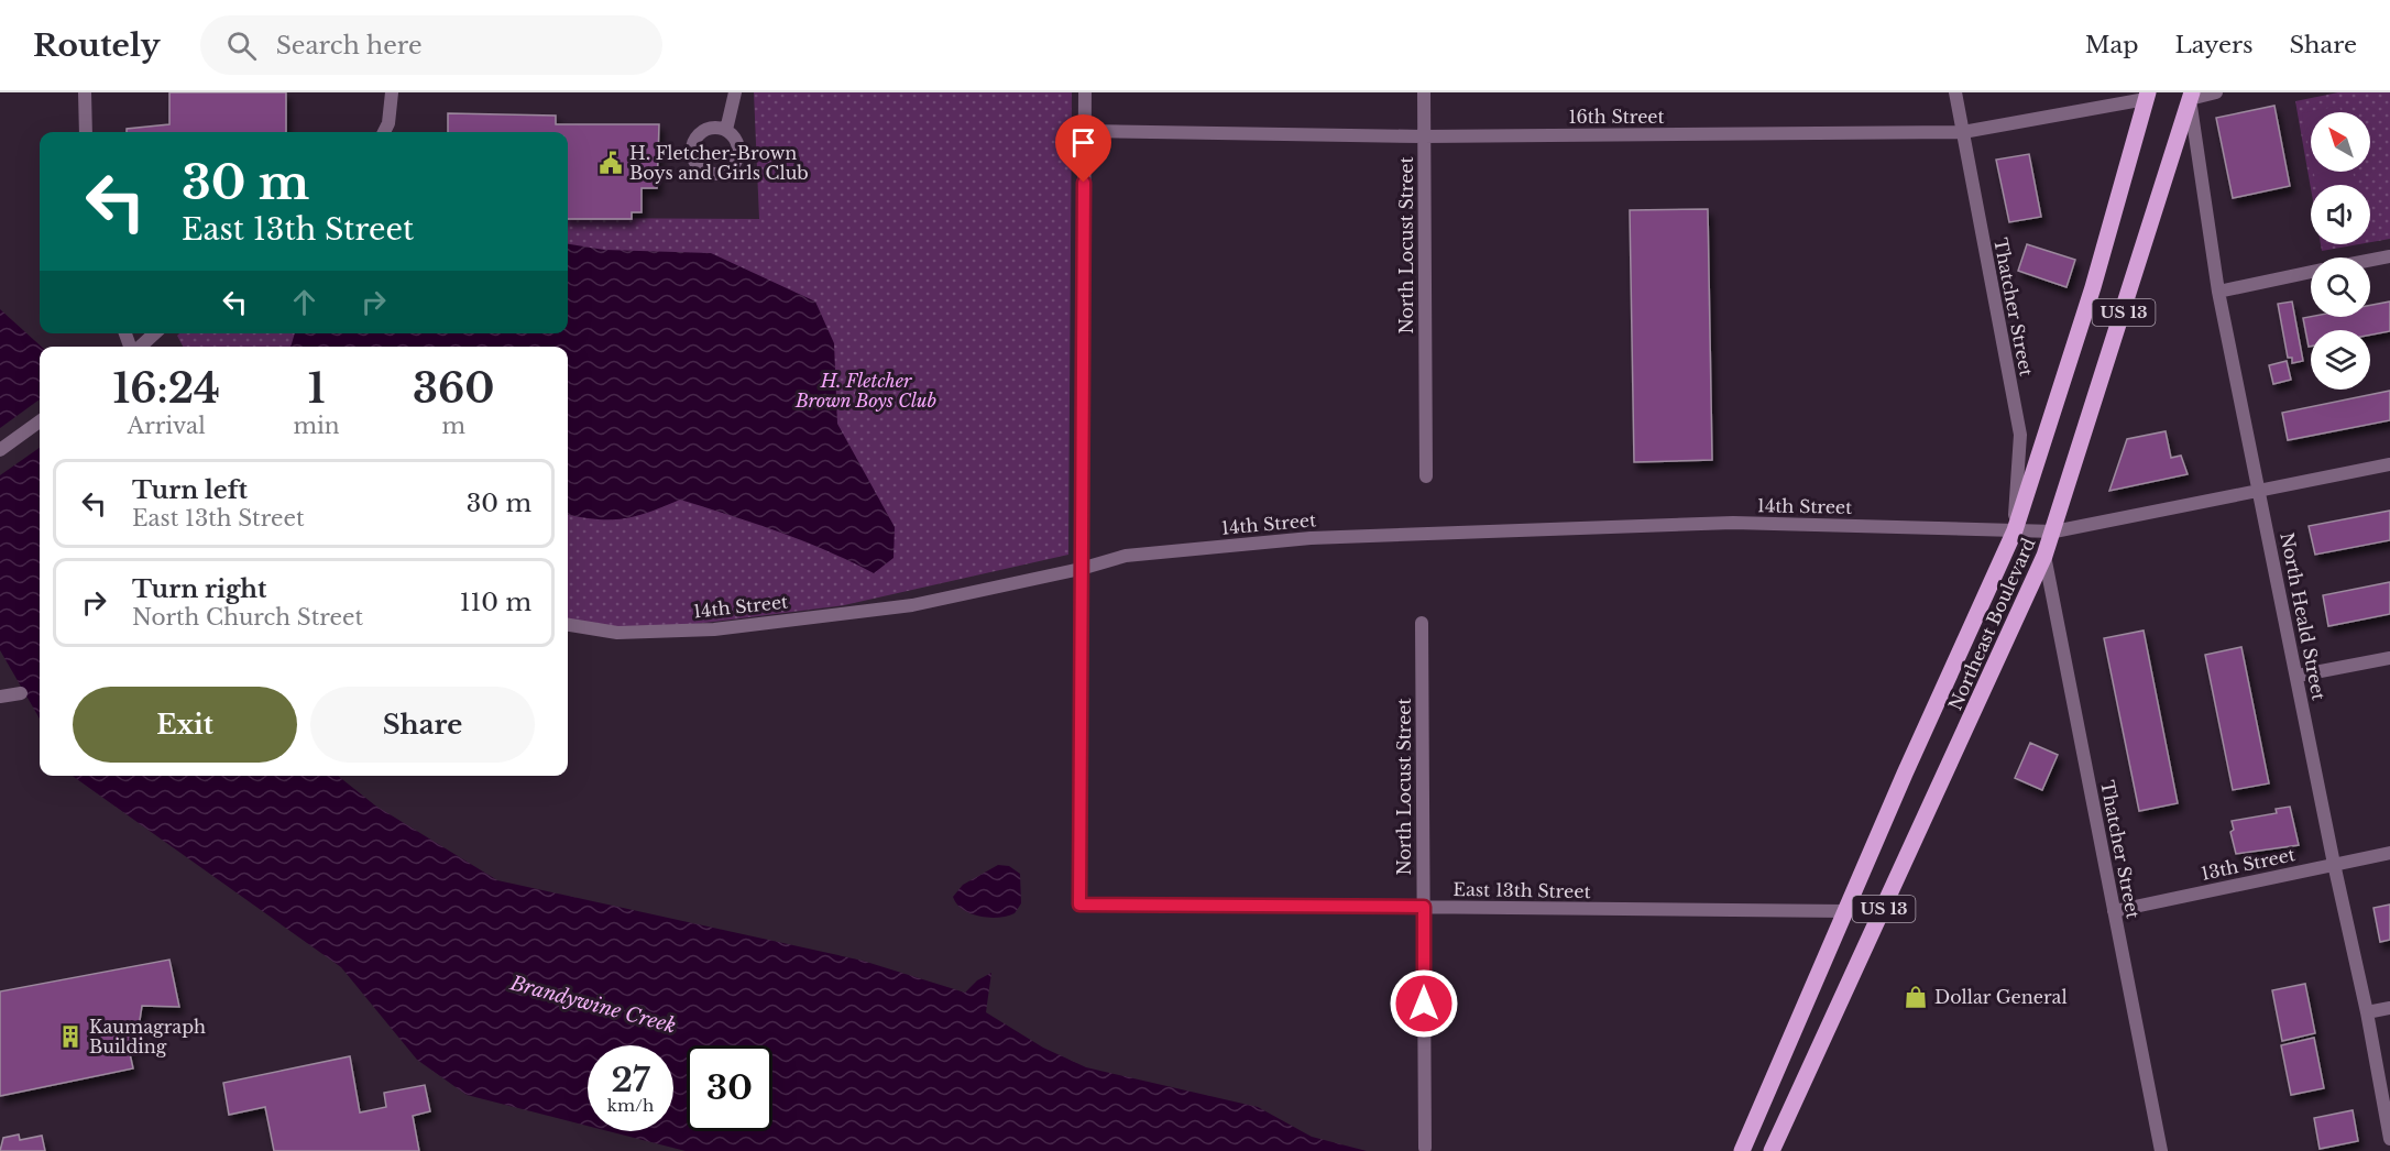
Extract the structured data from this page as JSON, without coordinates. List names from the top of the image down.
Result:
{
  "streets": {
    "main road": ["US 13", "Northeast Boulevard"],
    "street": [
      "16th Street",
      "North Locust Street",
      "Thatcher Street",
      "14th Street",
      "North Heald Street",
      "13th Street",
      "East 13th Street"
    ]
  },
  "crossings": [
    ["16th Street", "North Locust Street"],
    ["16th Street", "Thatcher Street"],
    ["16th Street", "Northeast Boulevard"],
    ["North Locust Street", "East 13th Street"],
    ["Thatcher Street", "14th Street"],
    ["Thatcher Street", "Northeast Boulevard"],
    ["Thatcher Street", "13th Street"],
    ["14th Street", "North Heald Street"],
    ["14th Street", "Northeast Boulevard"],
    ["14th Street", "East 13th Street"],
    ["North Heald Street", "Northeast Boulevard"],
    ["North Heald Street", "13th Street"],
    ["Northeast Boulevard", "East 13th Street"]
  ],
  "water": ["Brandywine Creek"],
  "parks": ["H. Fletcher Brown Boys Club"],
  "places": {
    "public building": ["H. Fletcher-Brown Boys and Girls Club"],
    "shop": ["Dollar General"],
    "building": ["Kaumagraph Building"]
  },
  "north": "top left",
  "page": {
    "header": "Routely",
    "search": "Search here",
    "nav": ["Map", "Layers", "Share"],
    "turn": ["30 m", "East 13th Street"],
    "eta": [
      "16:24",
      "Arrival",
      "1",
      "min",
      "360",
      "m"
    ],
    "list": [
      {
        "name": "Turn left",
        "note": "East 13th Street",
        "value": "30 m"
      },
      {
        "name": "Turn right",
        "note": "North Church Street",
        "value": "110 m"
      }
    ],
    "buttons": ["Exit", "Share"],
    "speed": "27 km/h",
    "limit": "30"
  }
}
